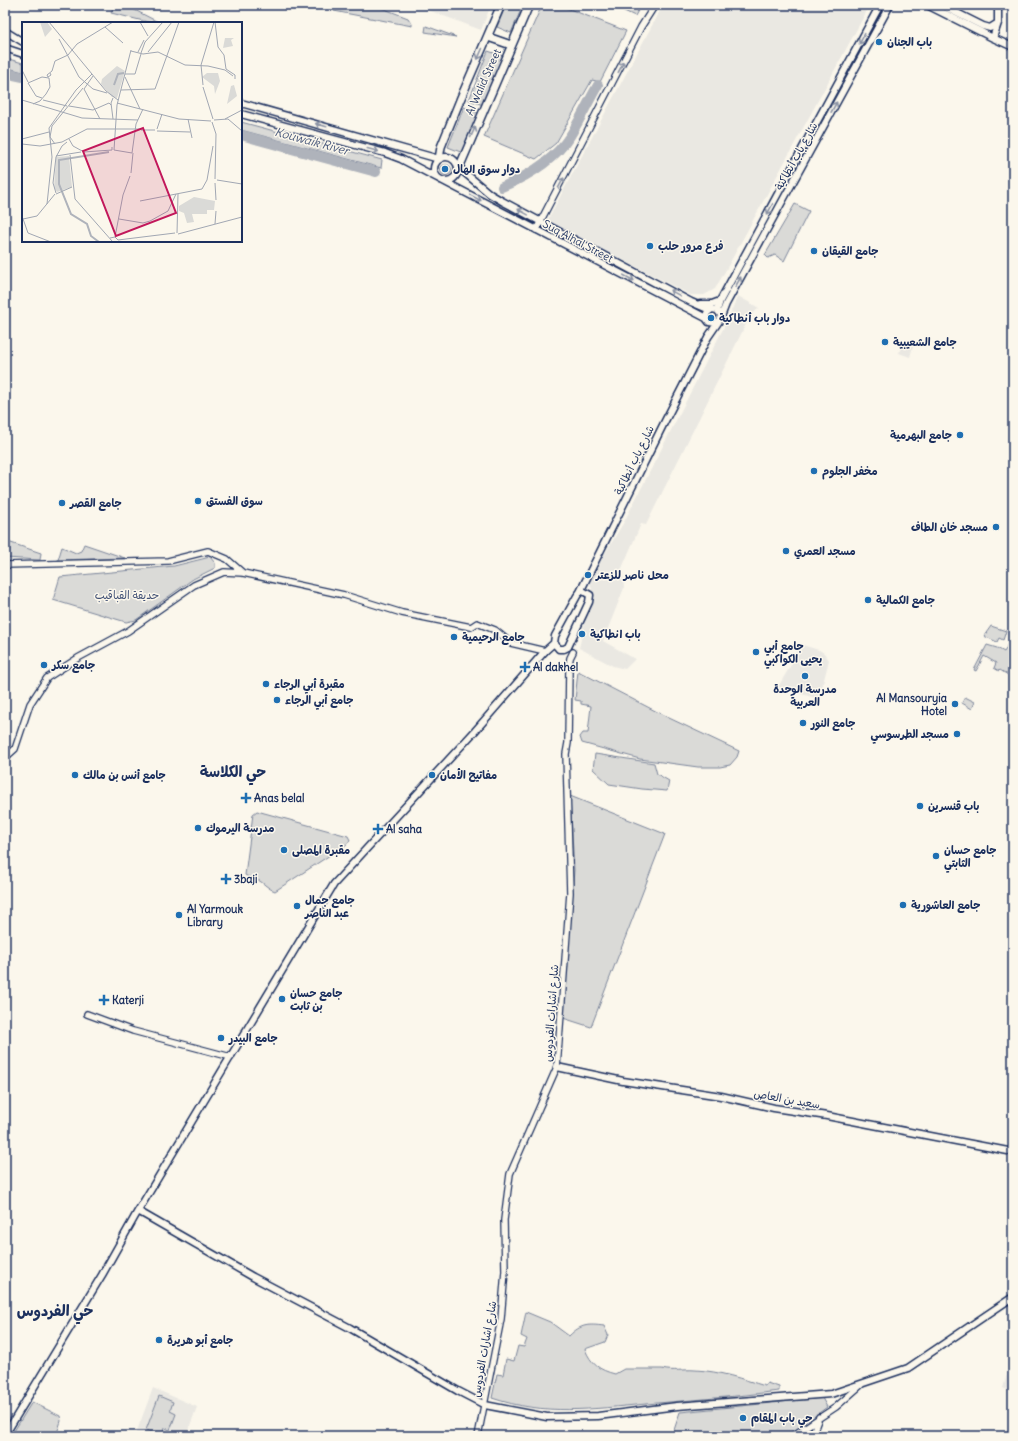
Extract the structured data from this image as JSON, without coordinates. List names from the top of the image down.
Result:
{
  "streets": {
    "main road": [
      "Al Walid Street",
      "شارع باب أنطاكية",
      "Suq Alhal Street",
      "سعيد بن العاص"
    ],
    "street": ["شارع اشارات الفردوس"]
  },
  "crossings": [
    ["Al Walid Street", "Suq Alhal Street"],
    ["شارع باب أنطاكية", "Suq Alhal Street"],
    ["شارع اشارات الفردوس", "سعيد بن العاص"]
  ],
  "districts": ["حي الكلاسة", "حي الفردوس"],
  "water": ["Kouwaik River"],
  "parks": ["حديقة القباقيب"],
  "places": {
    "other": [
      "باب الجنان",
      "دوار سوق الهال",
      "فرع مرور حلب",
      "جامع القيقان",
      "دوار باب أنطاكية",
      "جامع الشعيبية",
      "جامع البهرمية",
      "مخفر الجلوم",
      "سوق الفستق",
      "جامع القصر",
      "مسجد خان الطاف",
      "مسجد العمري",
      "محل ناصر للزعتر",
      "جامع الكمالية",
      "باب انطاكية",
      "جامع الرحيمية",
      "جامع أبي يحيى الكواكبي",
      "جامع سكر",
      "مدرسة الوحدة العربية",
      "مقبرة أبي الرجاء",
      "جامع أبي الرجاء",
      "Al Mansouryia Hotel",
      "جامع النور",
      "مسجد الطرسوسي",
      "جامع أنس بن مالك",
      "مفاتيح اﻷمان",
      "باب قنسرين",
      "مدرسة اليرموك",
      "مقبرة المصلى",
      "جامع حسان الثابتي",
      "جامع العاشورية",
      "جامع جمال عبد الناصر",
      "Al Yarmouk Library",
      "جامع حسان بن ثابت",
      "جامع البيدر",
      "جامع أبو هريرة",
      "حي باب المقام"
    ],
    "health": [
      "Al dakhel",
      "Anas belal",
      "Al saha",
      "3baji",
      "Katerji"
    ]
  }
}
